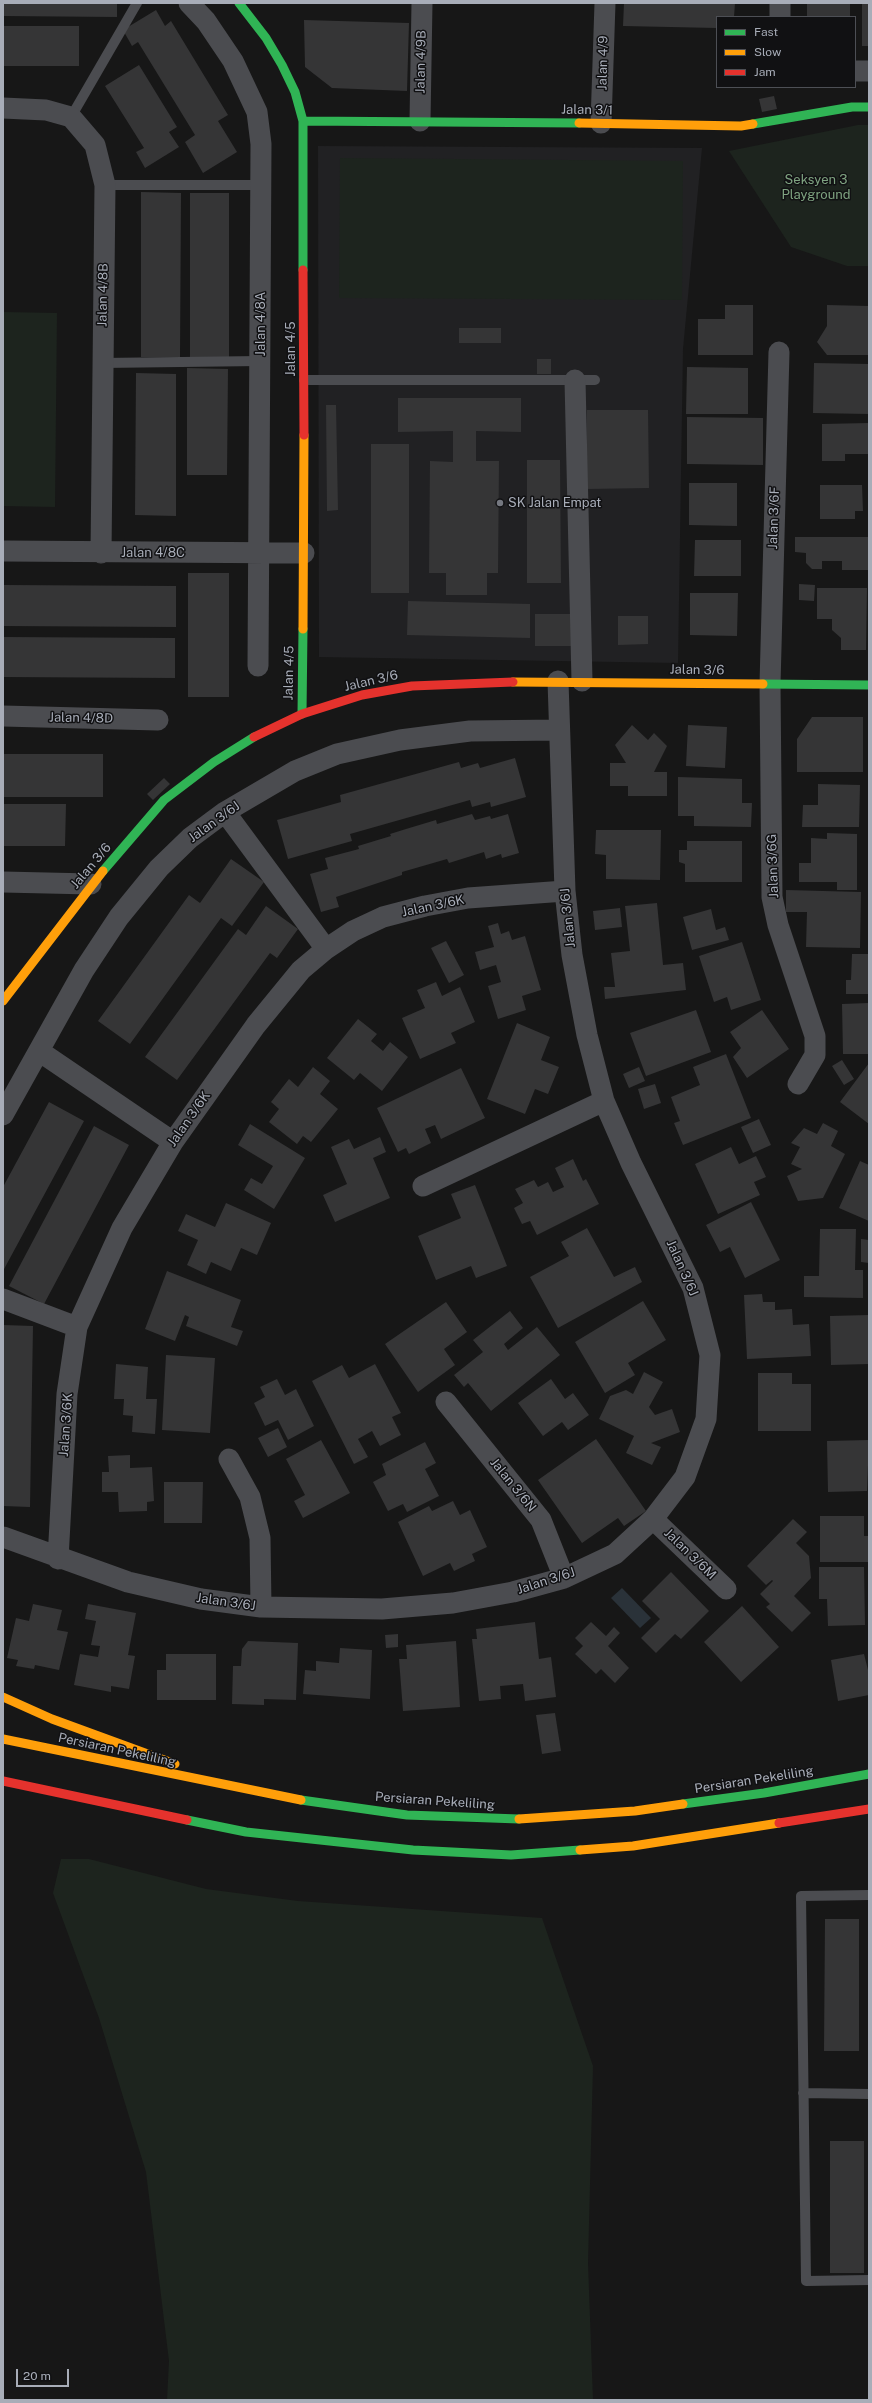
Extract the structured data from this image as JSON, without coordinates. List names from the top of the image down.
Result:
{
  "streets": {
    "street": [
      "Jalan 4/9B",
      "Jalan 4/9",
      "Jalan 3/1",
      "Jalan 4/8B",
      "Jalan 4/8A",
      "Jalan 4/5",
      "Jalan 3/6F",
      "Jalan 4/8C",
      "Jalan 3/6",
      "Jalan 4/8D",
      "Jalan 3/6J",
      "Jalan 3/6G",
      "Jalan 3/6K",
      "Jalan 3/6N",
      "Jalan 3/6M",
      "Persiaran Pekeliling"
    ]
  },
  "crossings": [
    ["Jalan 4/9B", "Jalan 3/1"],
    ["Jalan 4/9", "Jalan 3/1"],
    ["Jalan 3/1", "Jalan 4/5"],
    ["Jalan 4/8B", "Jalan 4/8C"],
    ["Jalan 4/8A", "Jalan 4/8C"],
    ["Jalan 4/5", "Jalan 4/8C"],
    ["Jalan 4/5", "Jalan 3/6"],
    ["Jalan 3/6F", "Jalan 3/6"],
    ["Jalan 3/6F", "Jalan 3/6G"],
    ["Jalan 3/6", "Jalan 3/6J"],
    ["Jalan 3/6", "Jalan 3/6G"],
    ["Jalan 3/6J", "Jalan 3/6K"],
    ["Jalan 3/6J", "Jalan 3/6N"],
    ["Jalan 3/6J", "Jalan 3/6M"]
  ],
  "parks": ["Seksyen 3 Playground"],
  "places": ["SK Jalan Empat"],
  "legend": ["Fast", "Slow", "Jam"],
  "scale_bar": "20 m"
}
